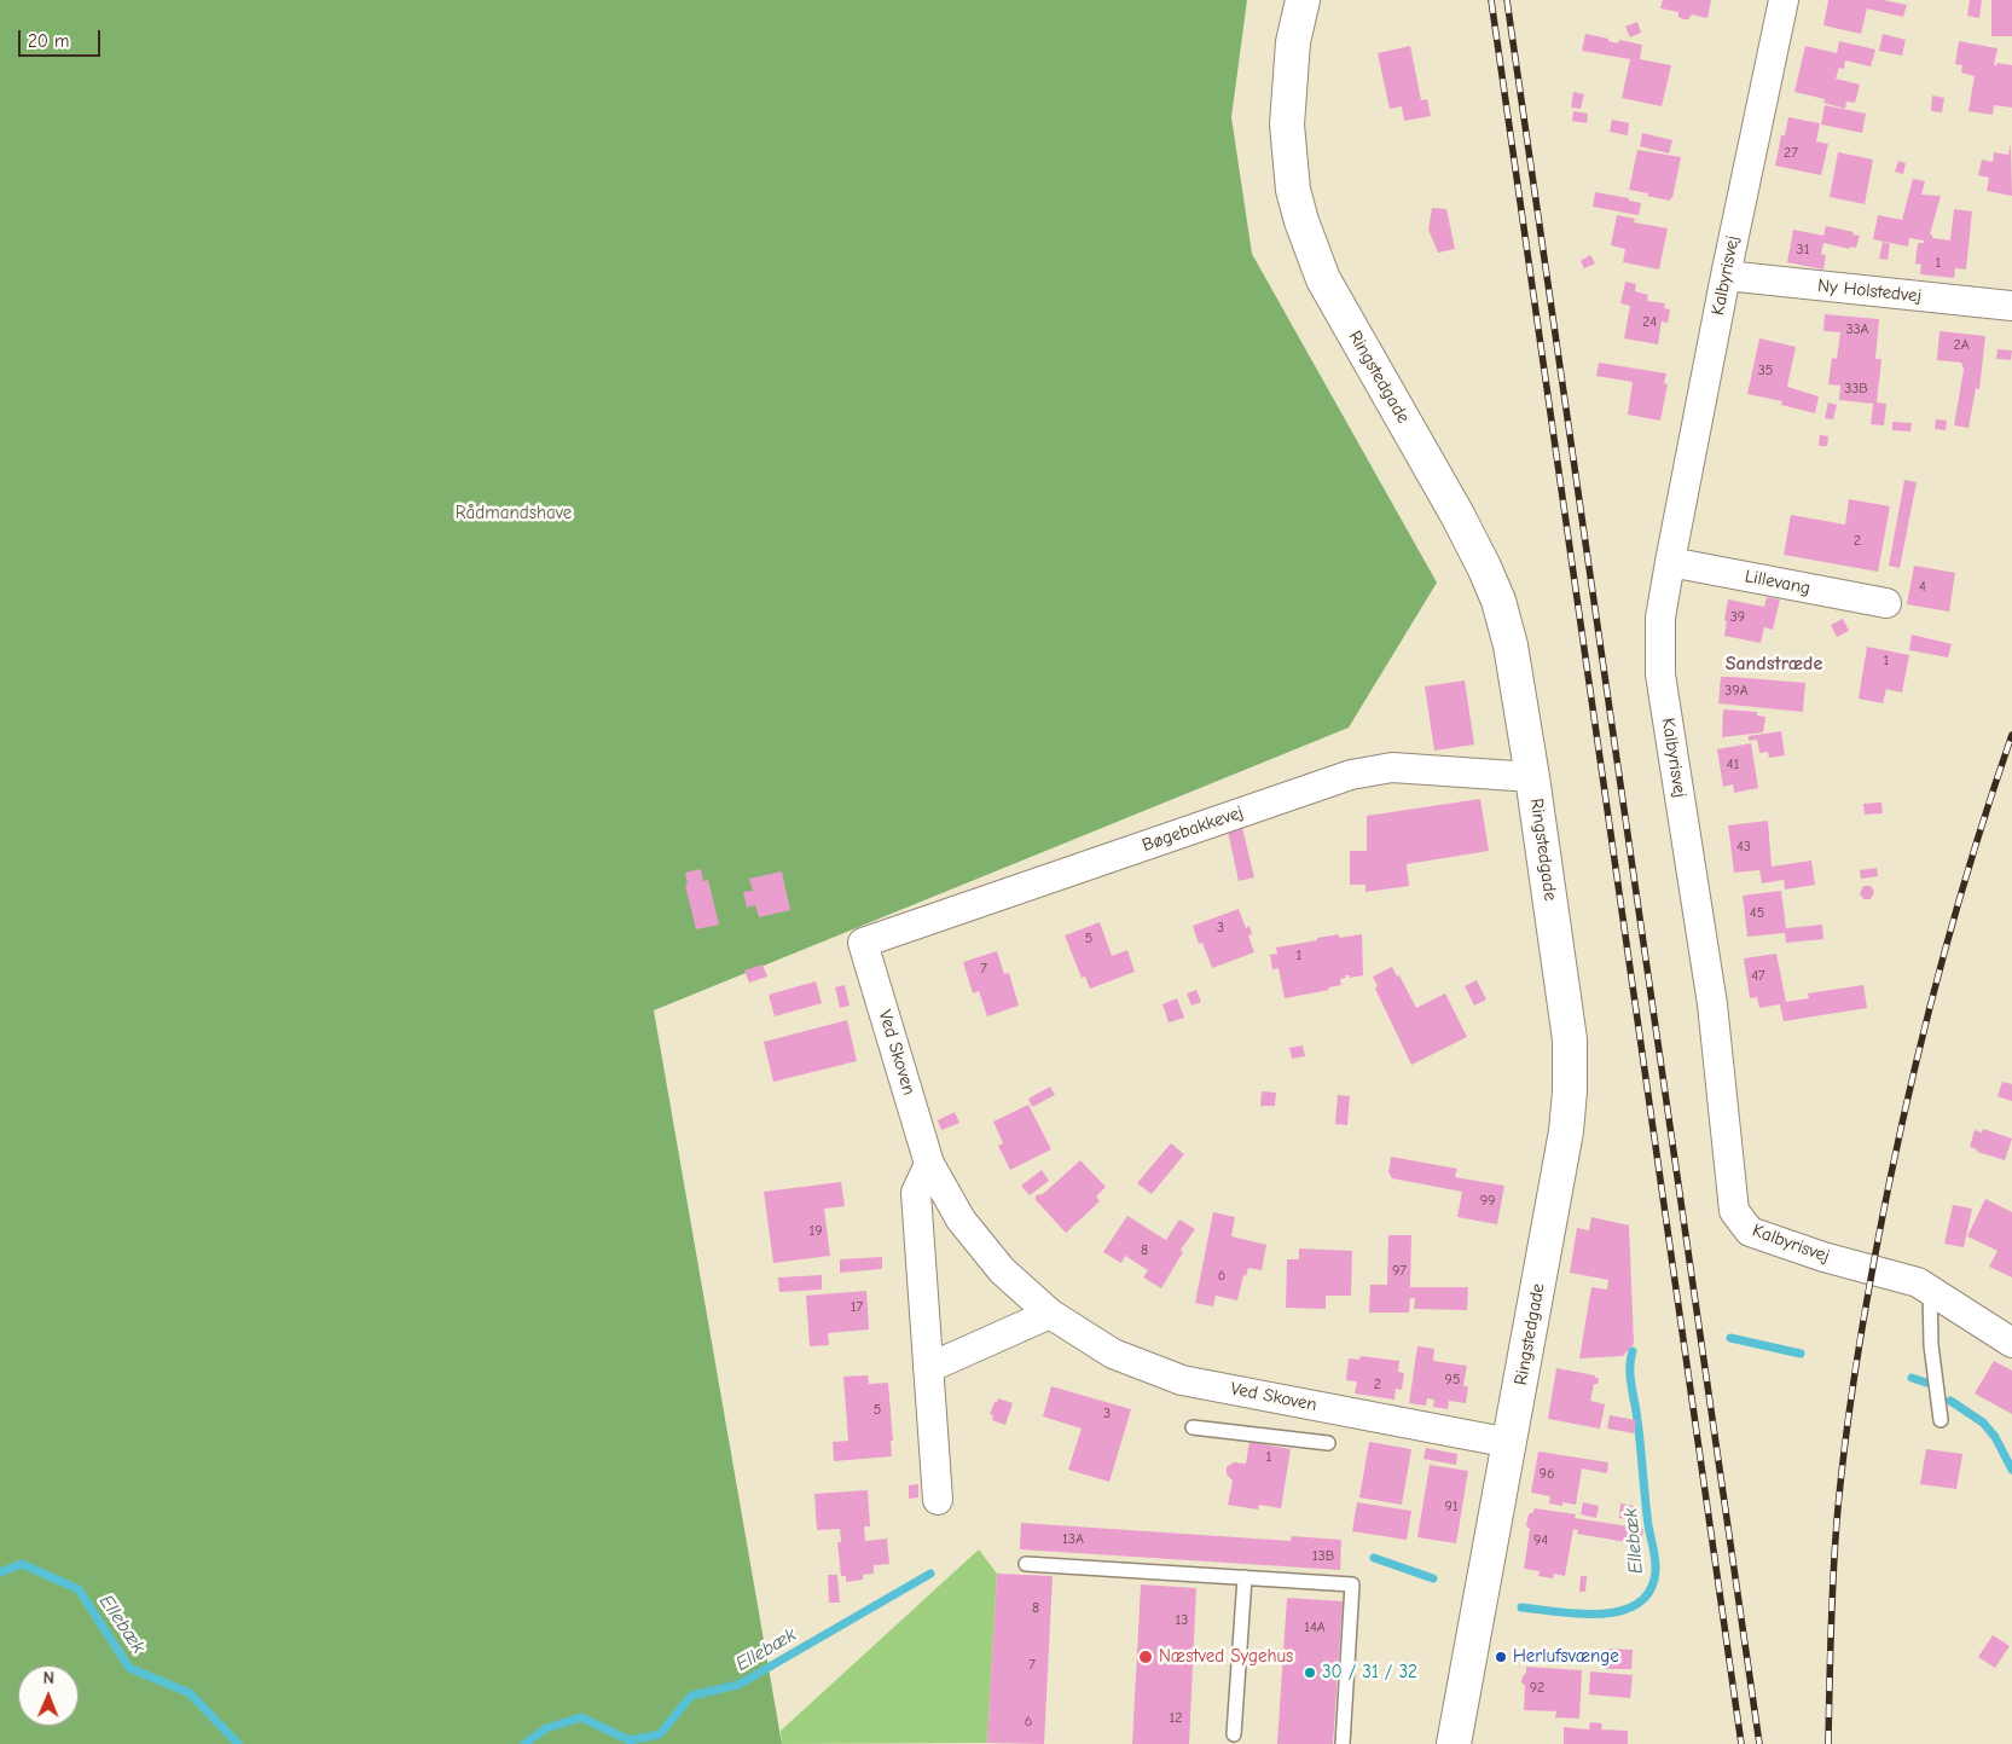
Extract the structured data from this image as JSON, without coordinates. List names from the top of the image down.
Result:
{
  "streets": {
    "street": [
      "Kalbyrisvej",
      "Ny Holstedvej",
      "Ringstedgade",
      "Lillevang",
      "Bøgebakkevej",
      "Ved Skoven"
    ]
  },
  "crossings": [
    ["Kalbyrisvej", "Ny Holstedvej"],
    ["Kalbyrisvej", "Lillevang"],
    ["Ringstedgade", "Bøgebakkevej"],
    ["Ringstedgade", "Ved Skoven"],
    ["Bøgebakkevej", "Ved Skoven"]
  ],
  "districts": ["Sandstræde"],
  "water": ["Ellebæk"],
  "parks": ["Rådmandshave"],
  "places": ["Næstved Sygehus", "Herlufsvænge", "30 / 31 / 32"],
  "house_numbers": [
    "27",
    "31",
    "1",
    "24",
    "33A",
    "2A",
    "35",
    "33B",
    "2",
    "4",
    "39",
    "1",
    "39A",
    "41",
    "43",
    "45",
    "3",
    "5",
    "1",
    "7",
    "47",
    "99",
    "19",
    "8",
    "97",
    "6",
    "17",
    "95",
    "2",
    "5",
    "3",
    "1",
    "96",
    "91",
    "13A",
    "94",
    "13B",
    "8",
    "13",
    "14A",
    "7",
    "92",
    "12",
    "6"
  ],
  "scale_bar": "20 m",
  "north": "top"
}
